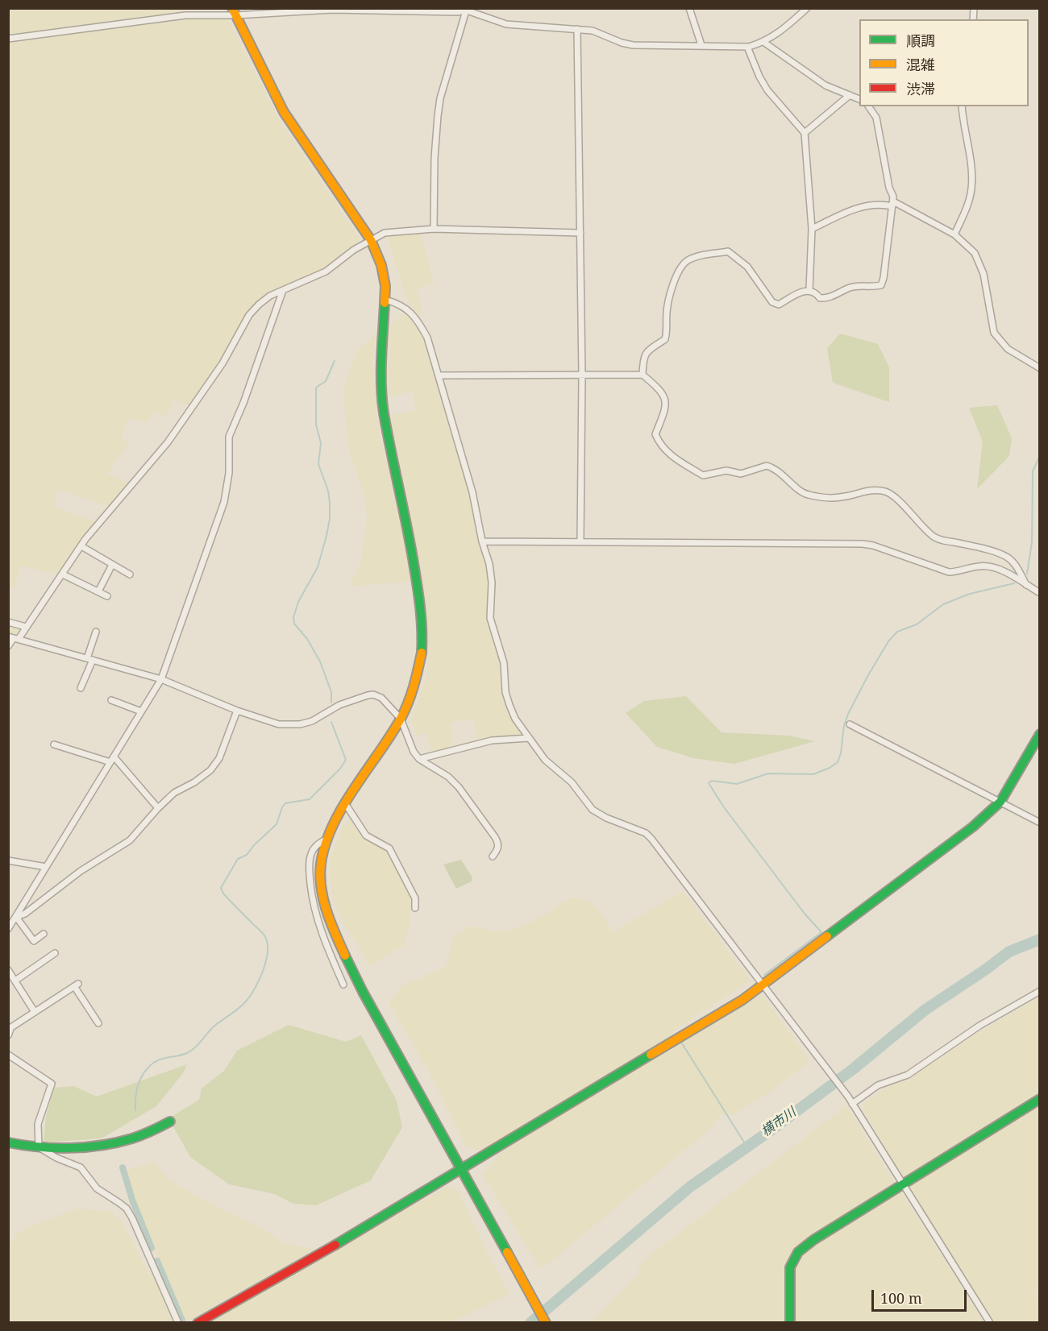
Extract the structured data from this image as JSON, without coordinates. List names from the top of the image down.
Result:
{
  "water": ["横市川"],
  "legend": ["順調", "混雑", "渋滞"],
  "scale_bar": "100 m"
}
